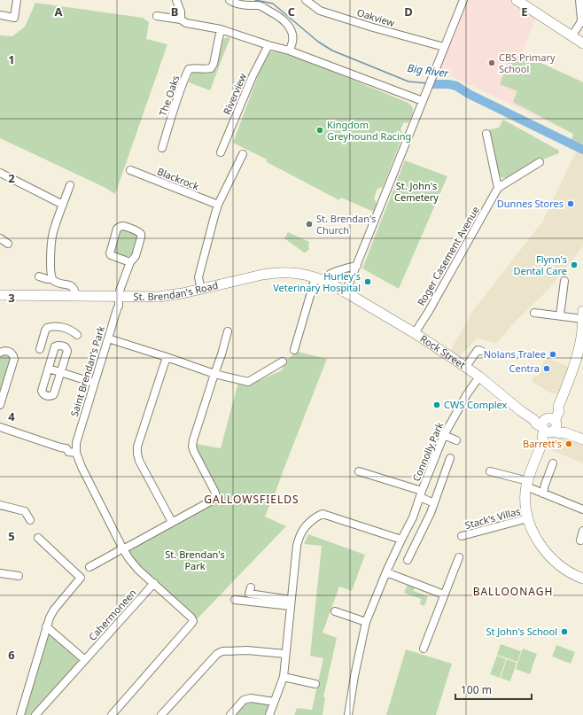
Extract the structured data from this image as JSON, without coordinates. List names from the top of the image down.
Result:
{
  "streets": {
    "main road": ["St. Brendan's Road", "Rock Street"],
    "street": [
      "Oakview",
      "Riverview",
      "The Oaks",
      "Blackrock",
      "Roger Casement Avenue",
      "Saint Brendan's Park",
      "Connolly Park",
      "Stack's Villas",
      "Cahermoneen"
    ]
  },
  "crossings": [
    ["Roger Casement Avenue", "Rock Street"],
    ["St. Brendan's Road", "Rock Street"],
    ["St. Brendan's Road", "Saint Brendan's Park"],
    ["Rock Street", "Connolly Park"]
  ],
  "districts": ["GALLOWSFIELDS", "BALLOONAGH"],
  "water": ["Big River"],
  "parks": ["St. John's Cemetery", "St. Brendan's Park"],
  "places": [
    "CBS Primary School",
    "Kingdom Greyhound Racing",
    "Dunnes Stores",
    "St. Brendan's Church",
    "Flynn's Dental Care",
    "Hurley's Veterinary Hospital",
    "Nolans Tralee",
    "Centra",
    "CWS Complex",
    "Barrett's",
    "St John's School"
  ],
  "scale_bar": "100 m",
  "grid": {
    "columns": [
      "A",
      "B",
      "C",
      "D",
      "E"
    ],
    "rows": [
      "1",
      "2",
      "3",
      "4",
      "5",
      "6"
    ]
  }
}
